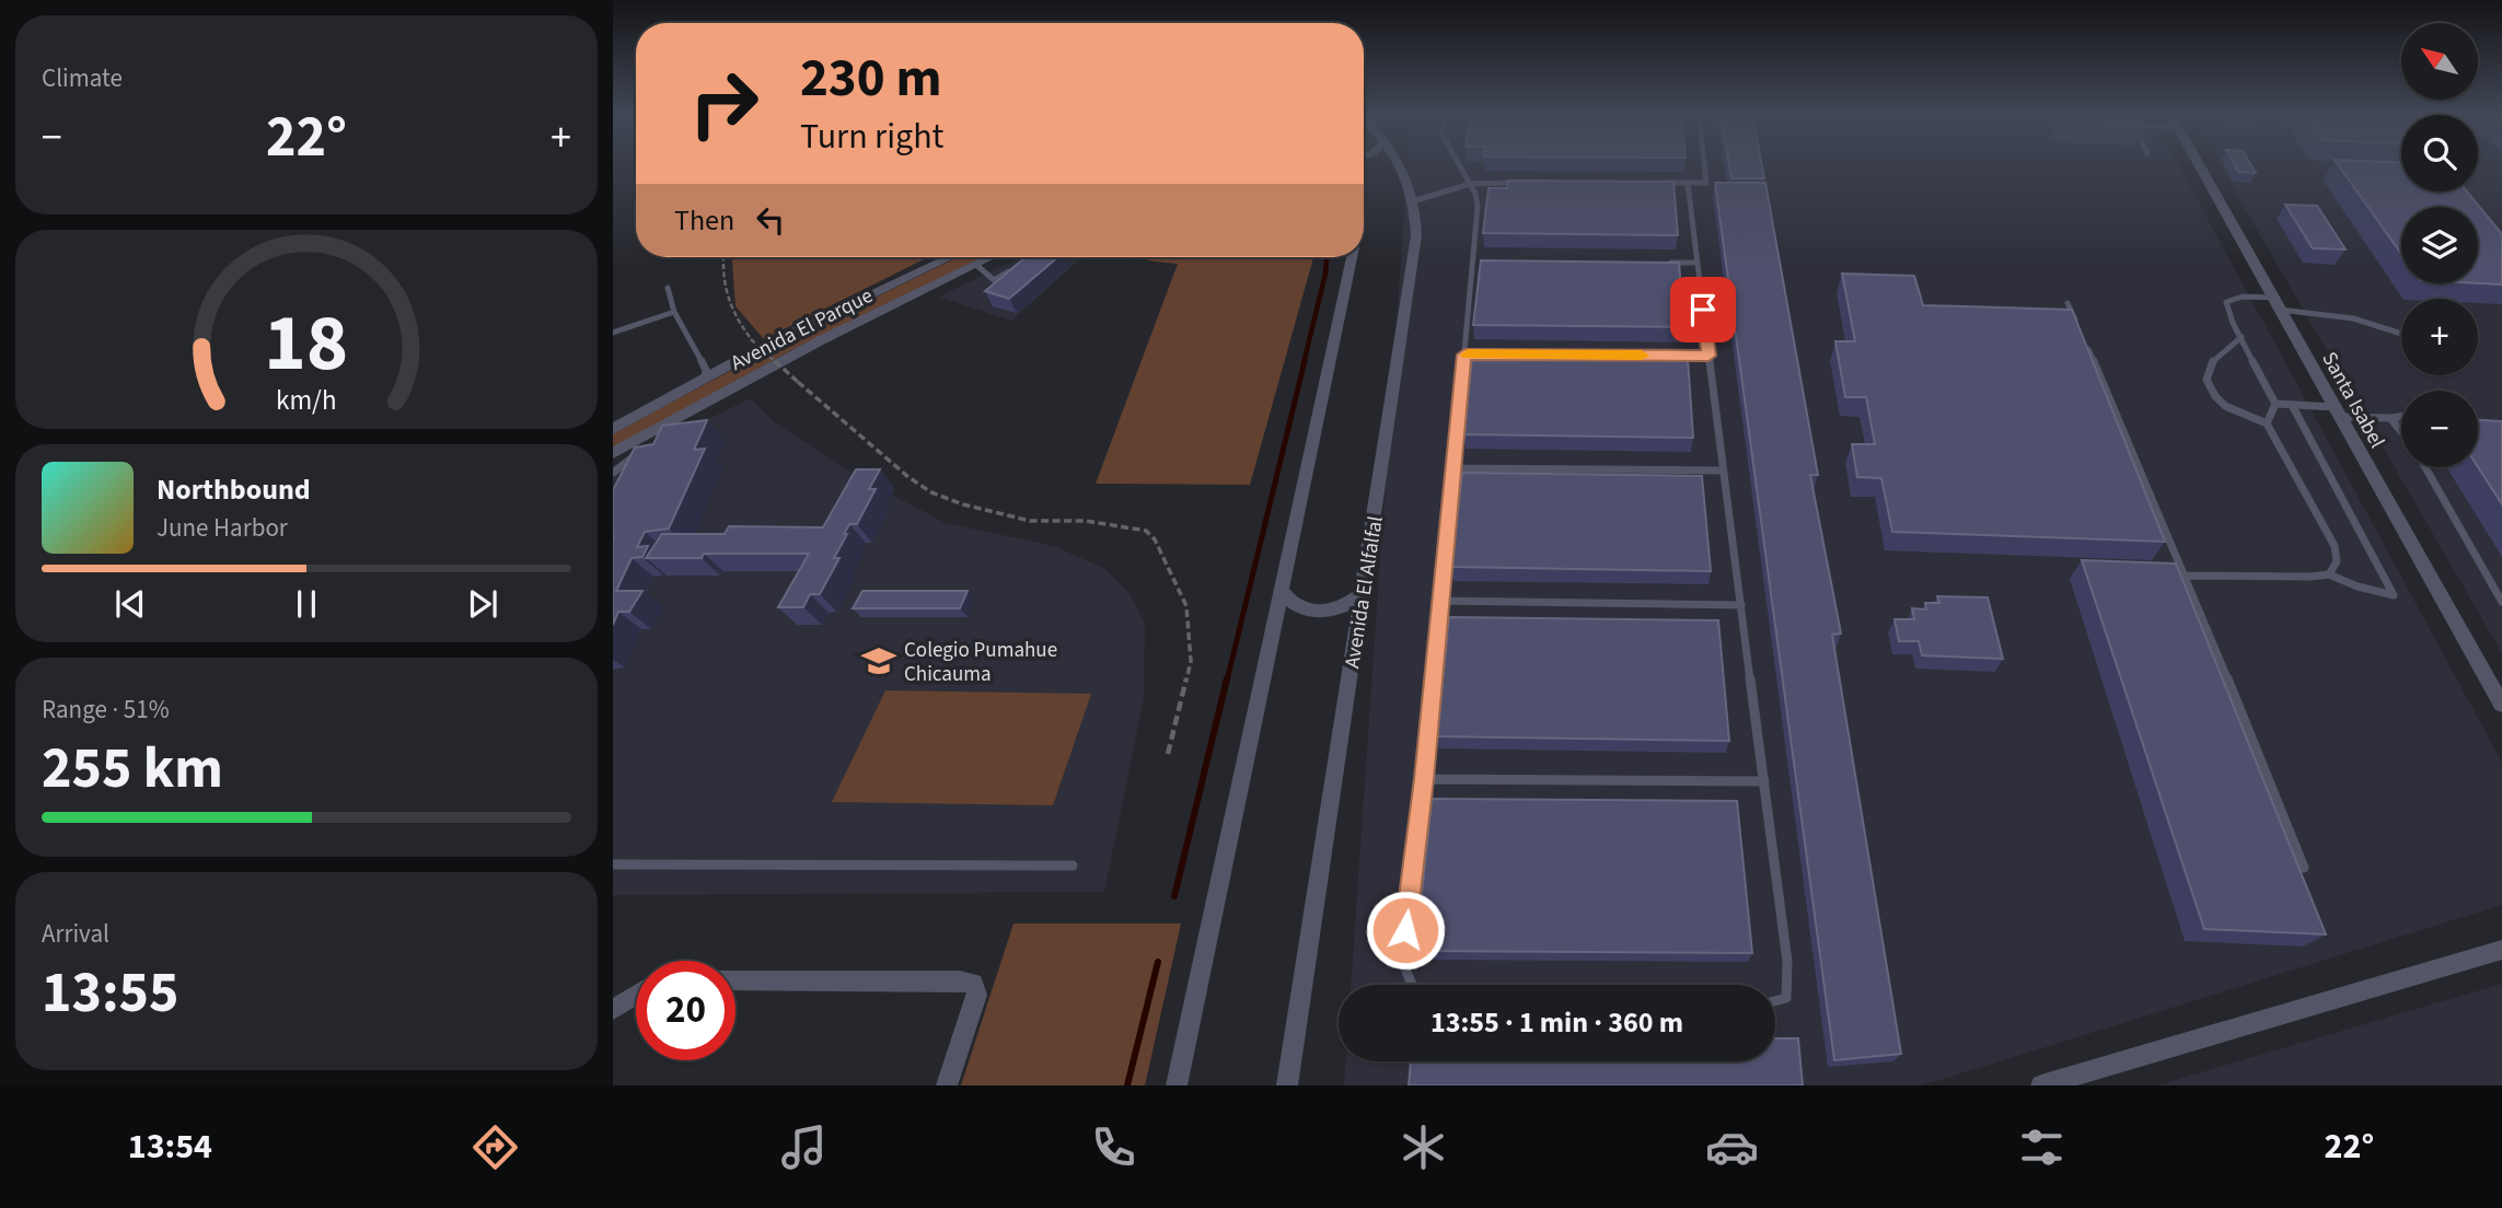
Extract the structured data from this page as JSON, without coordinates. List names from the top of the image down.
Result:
{
  "streets": {
    "street": ["Avenida El Parque", "Santa Isabel", "Avenida El Alfalfal"]
  },
  "places": {
    "school or university": ["Colegio Pumahue Chicauma"]
  },
  "north": "top left",
  "page": {
    "tile": [
      "Climate",
      ["Range · 51%", "255 km"],
      ["Arrival", "13:55"]
    ],
    "map_buttons": ["+", "−"],
    "turn": ["230 m", "Turn right"],
    "heat": ["−", "22°", "+"],
    "then": "Then",
    "song": ["Northbound", "June Harbor"],
    "limit": "20",
    "trip": "13:55 · 1 min · 360 m",
    "tabs": ["13:54", "22°"],
    "gauge": ["18", "km/h"]
  }
}
